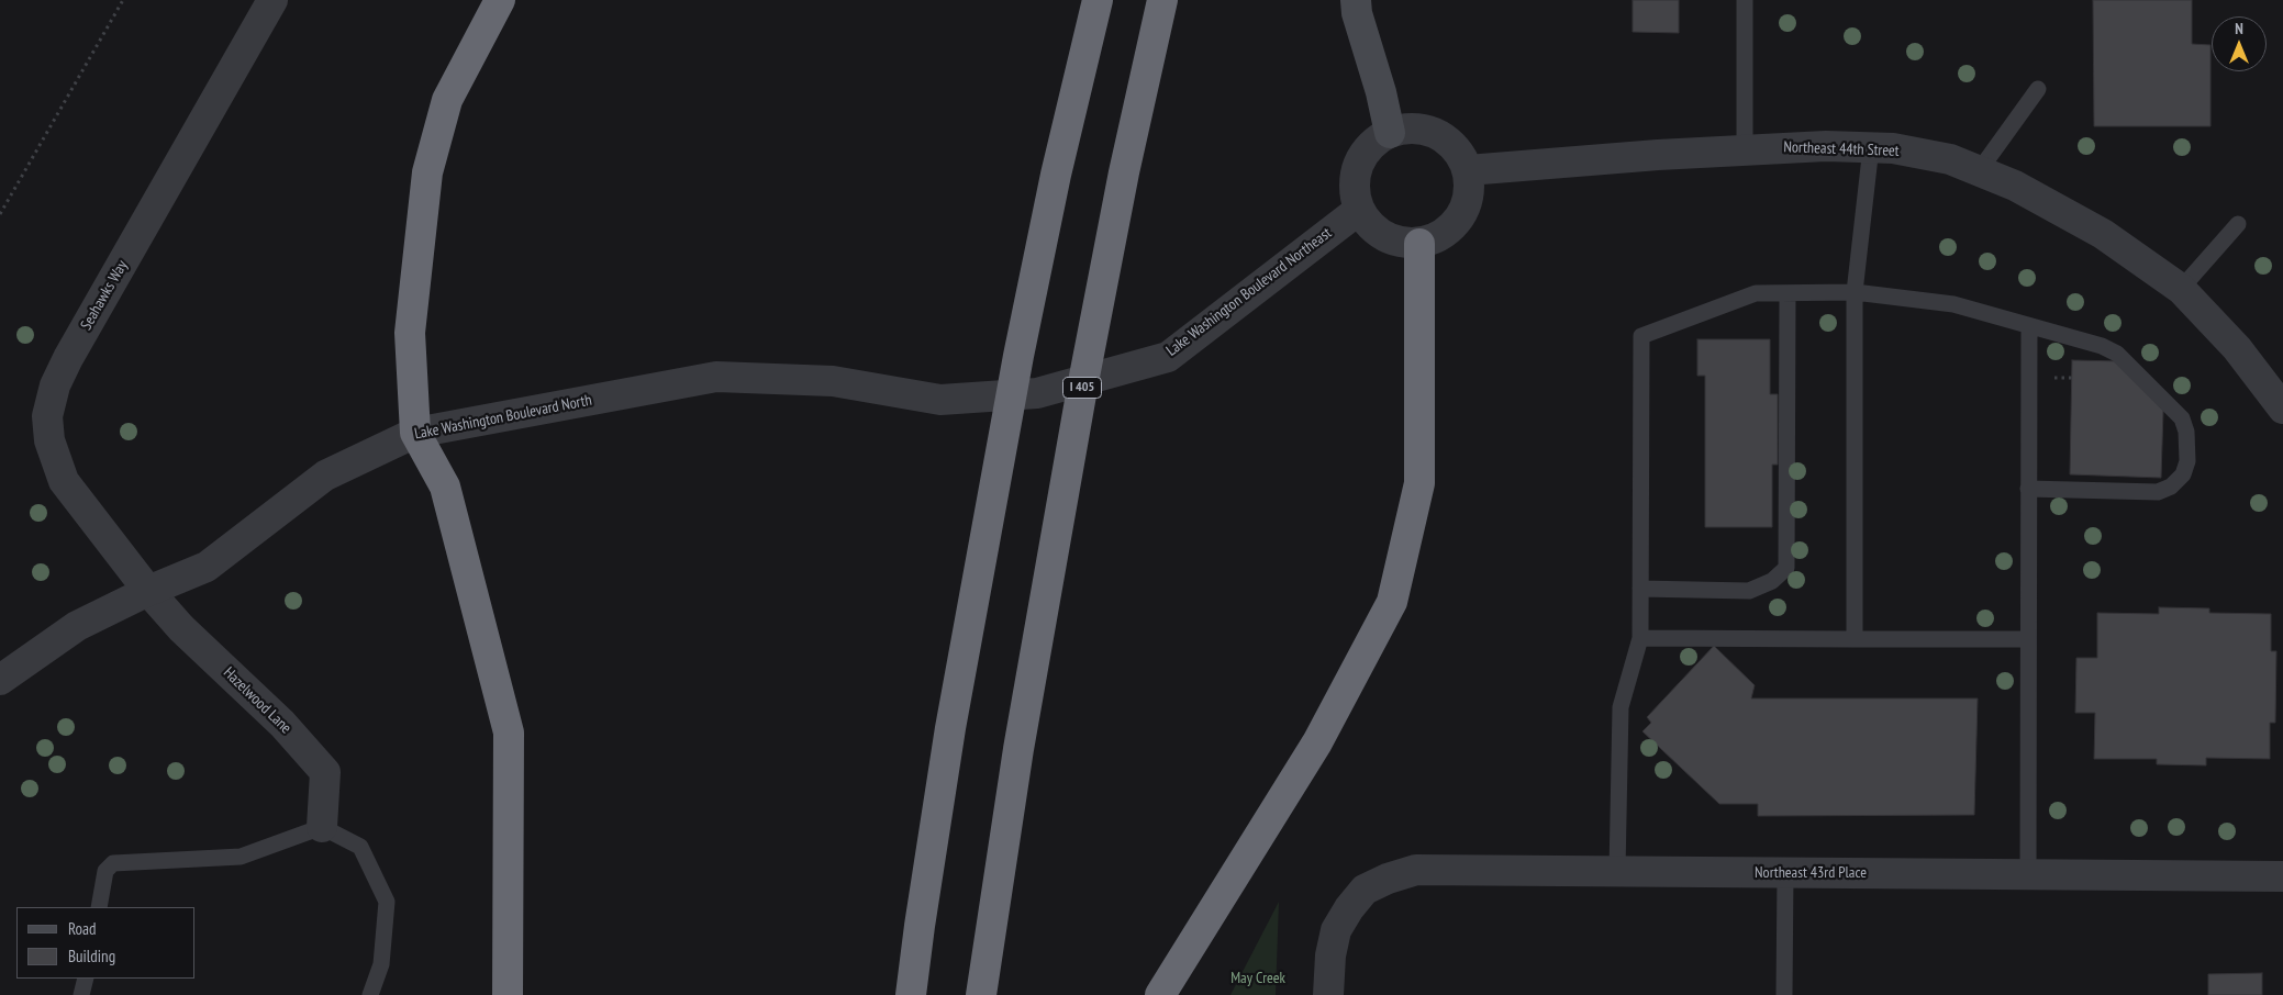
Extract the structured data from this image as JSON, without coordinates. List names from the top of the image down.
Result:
{
  "streets": {
    "highway": ["I 405"],
    "street": [
      "Northeast 44th Street",
      "Lake Washington Boulevard Northeast",
      "Seahawks Way",
      "Lake Washington Boulevard North",
      "Hazelwood Lane",
      "Northeast 43rd Place"
    ]
  },
  "crossings": [
    ["Northeast 44th Street", "Lake Washington Boulevard Northeast"],
    ["Lake Washington Boulevard Northeast", "Lake Washington Boulevard North"],
    ["Seahawks Way", "Lake Washington Boulevard North"],
    ["Seahawks Way", "Hazelwood Lane"],
    ["Lake Washington Boulevard North", "Hazelwood Lane"]
  ],
  "parks": ["May Creek"],
  "legend": ["Road", "Building"],
  "north": "top"
}
